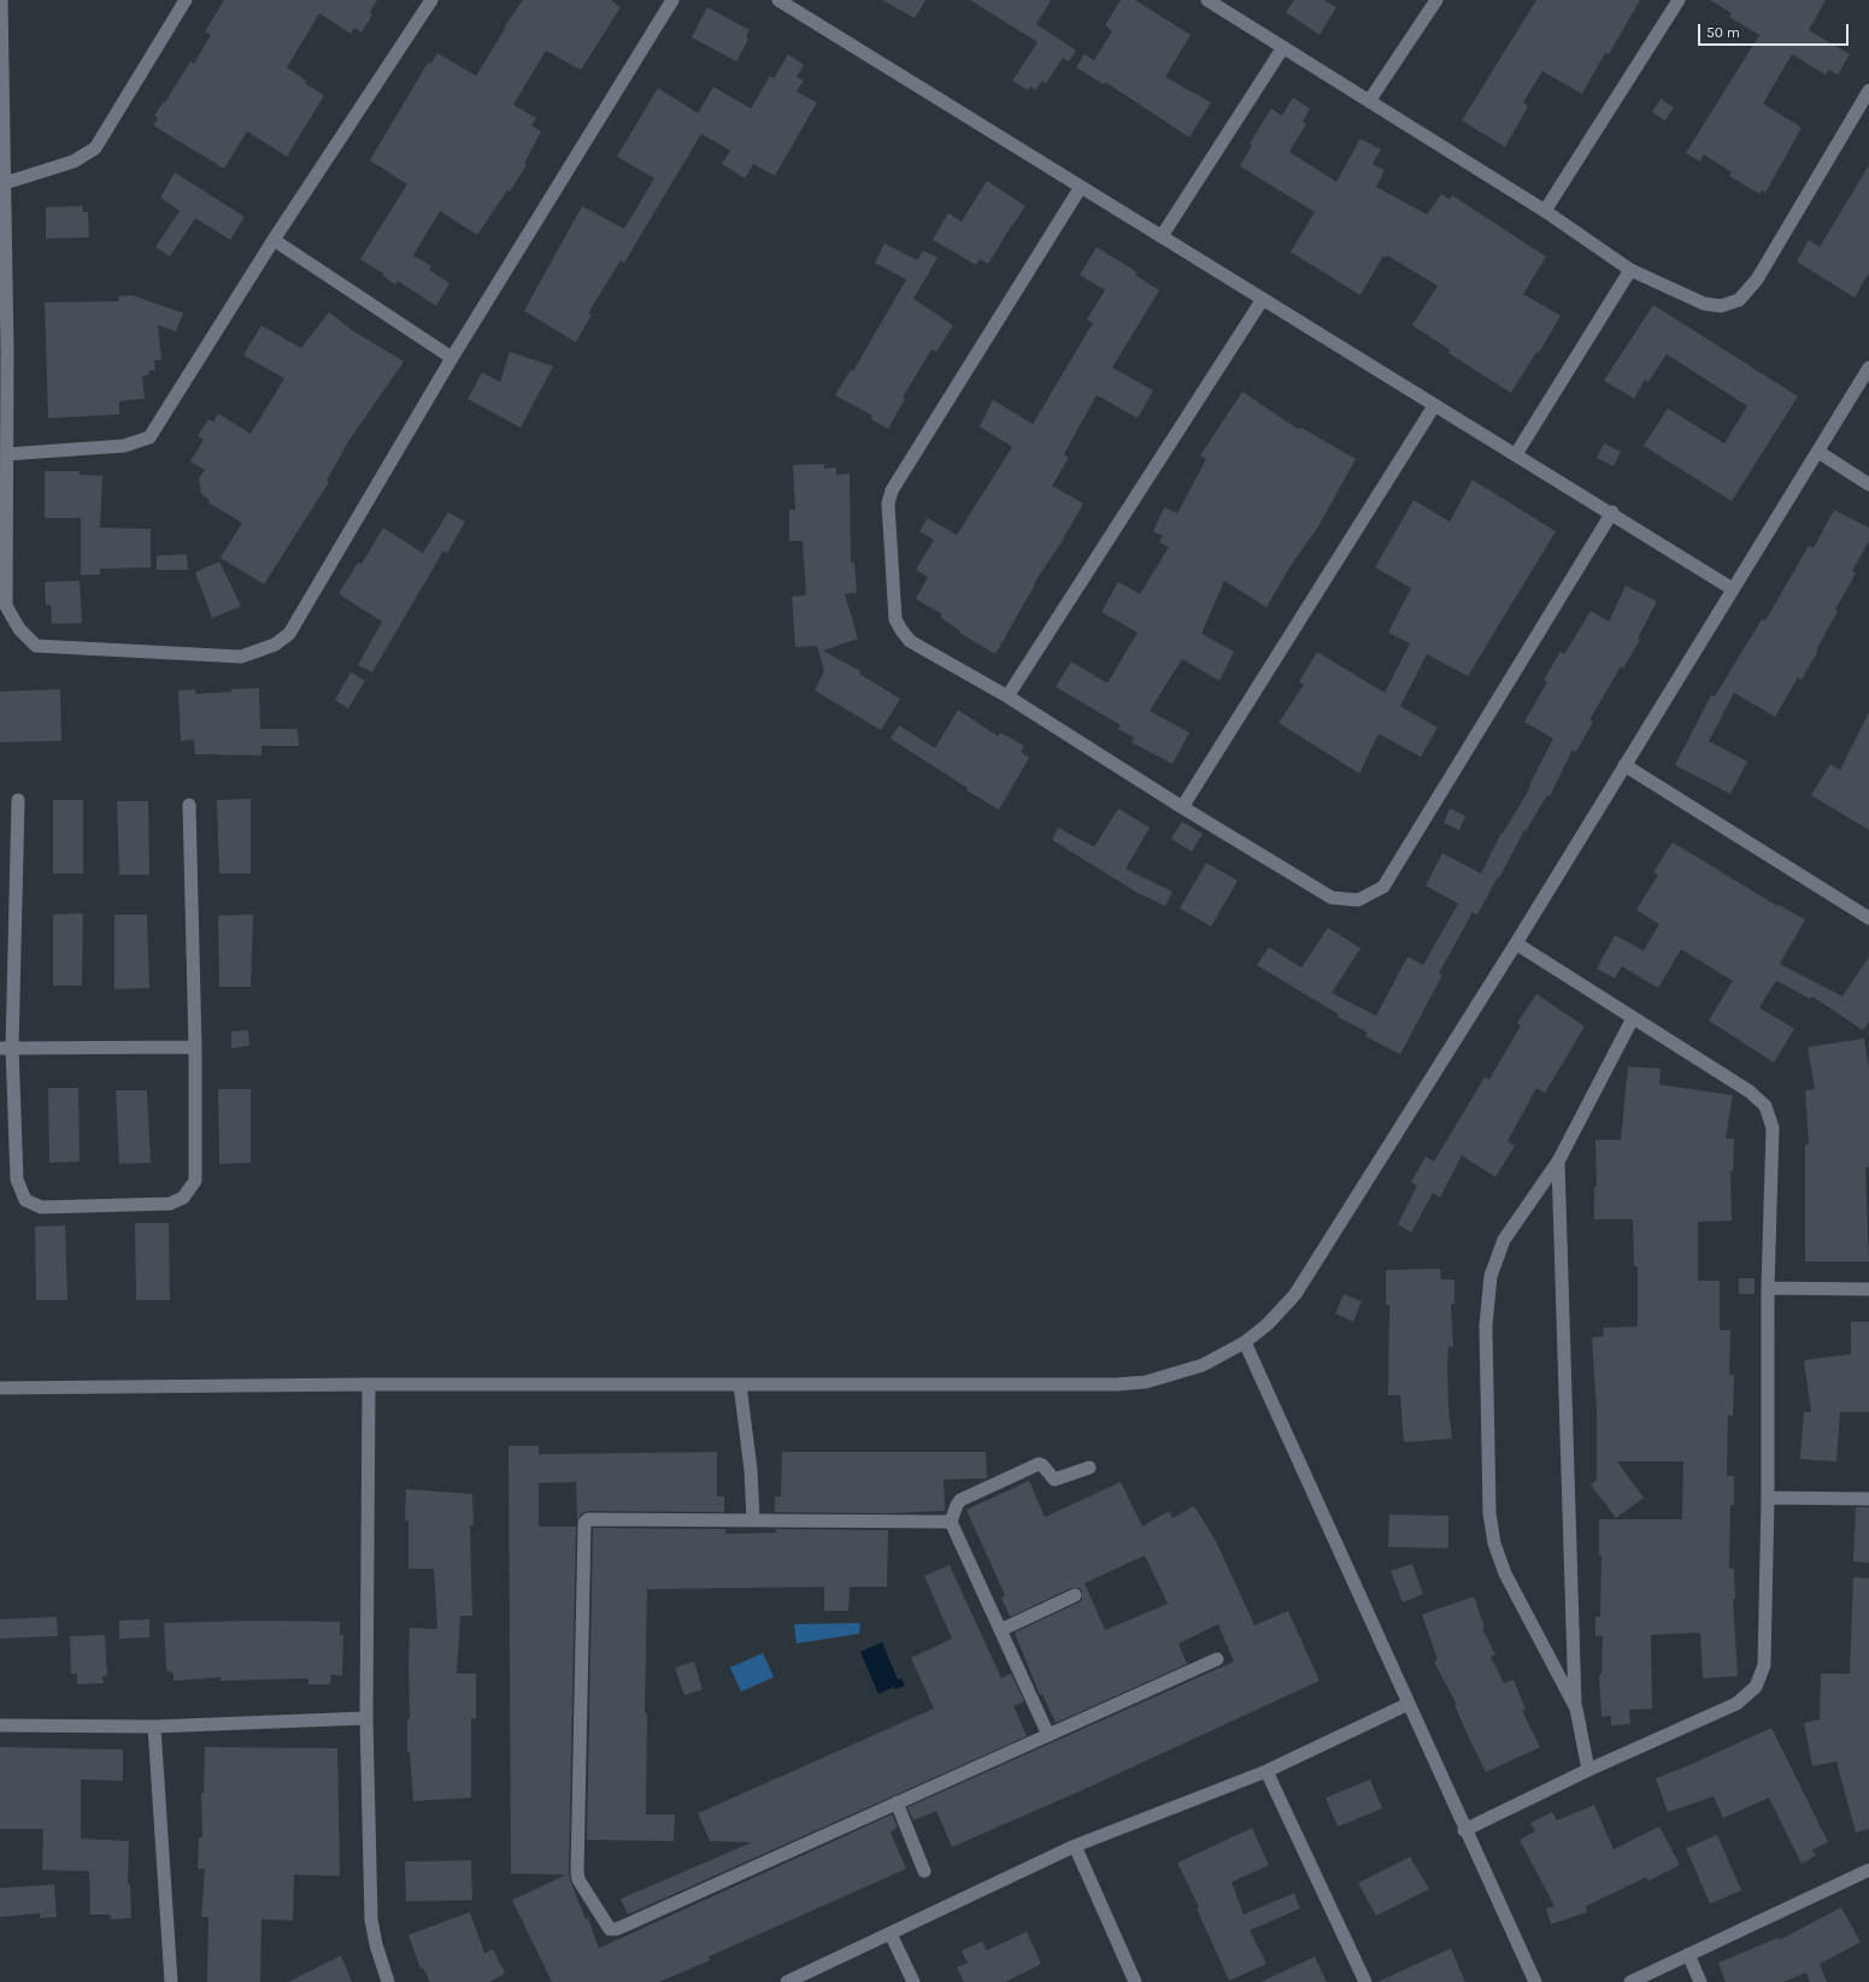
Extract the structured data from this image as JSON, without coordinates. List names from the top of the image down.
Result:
{
  "scale_bar": "50 m"
}
